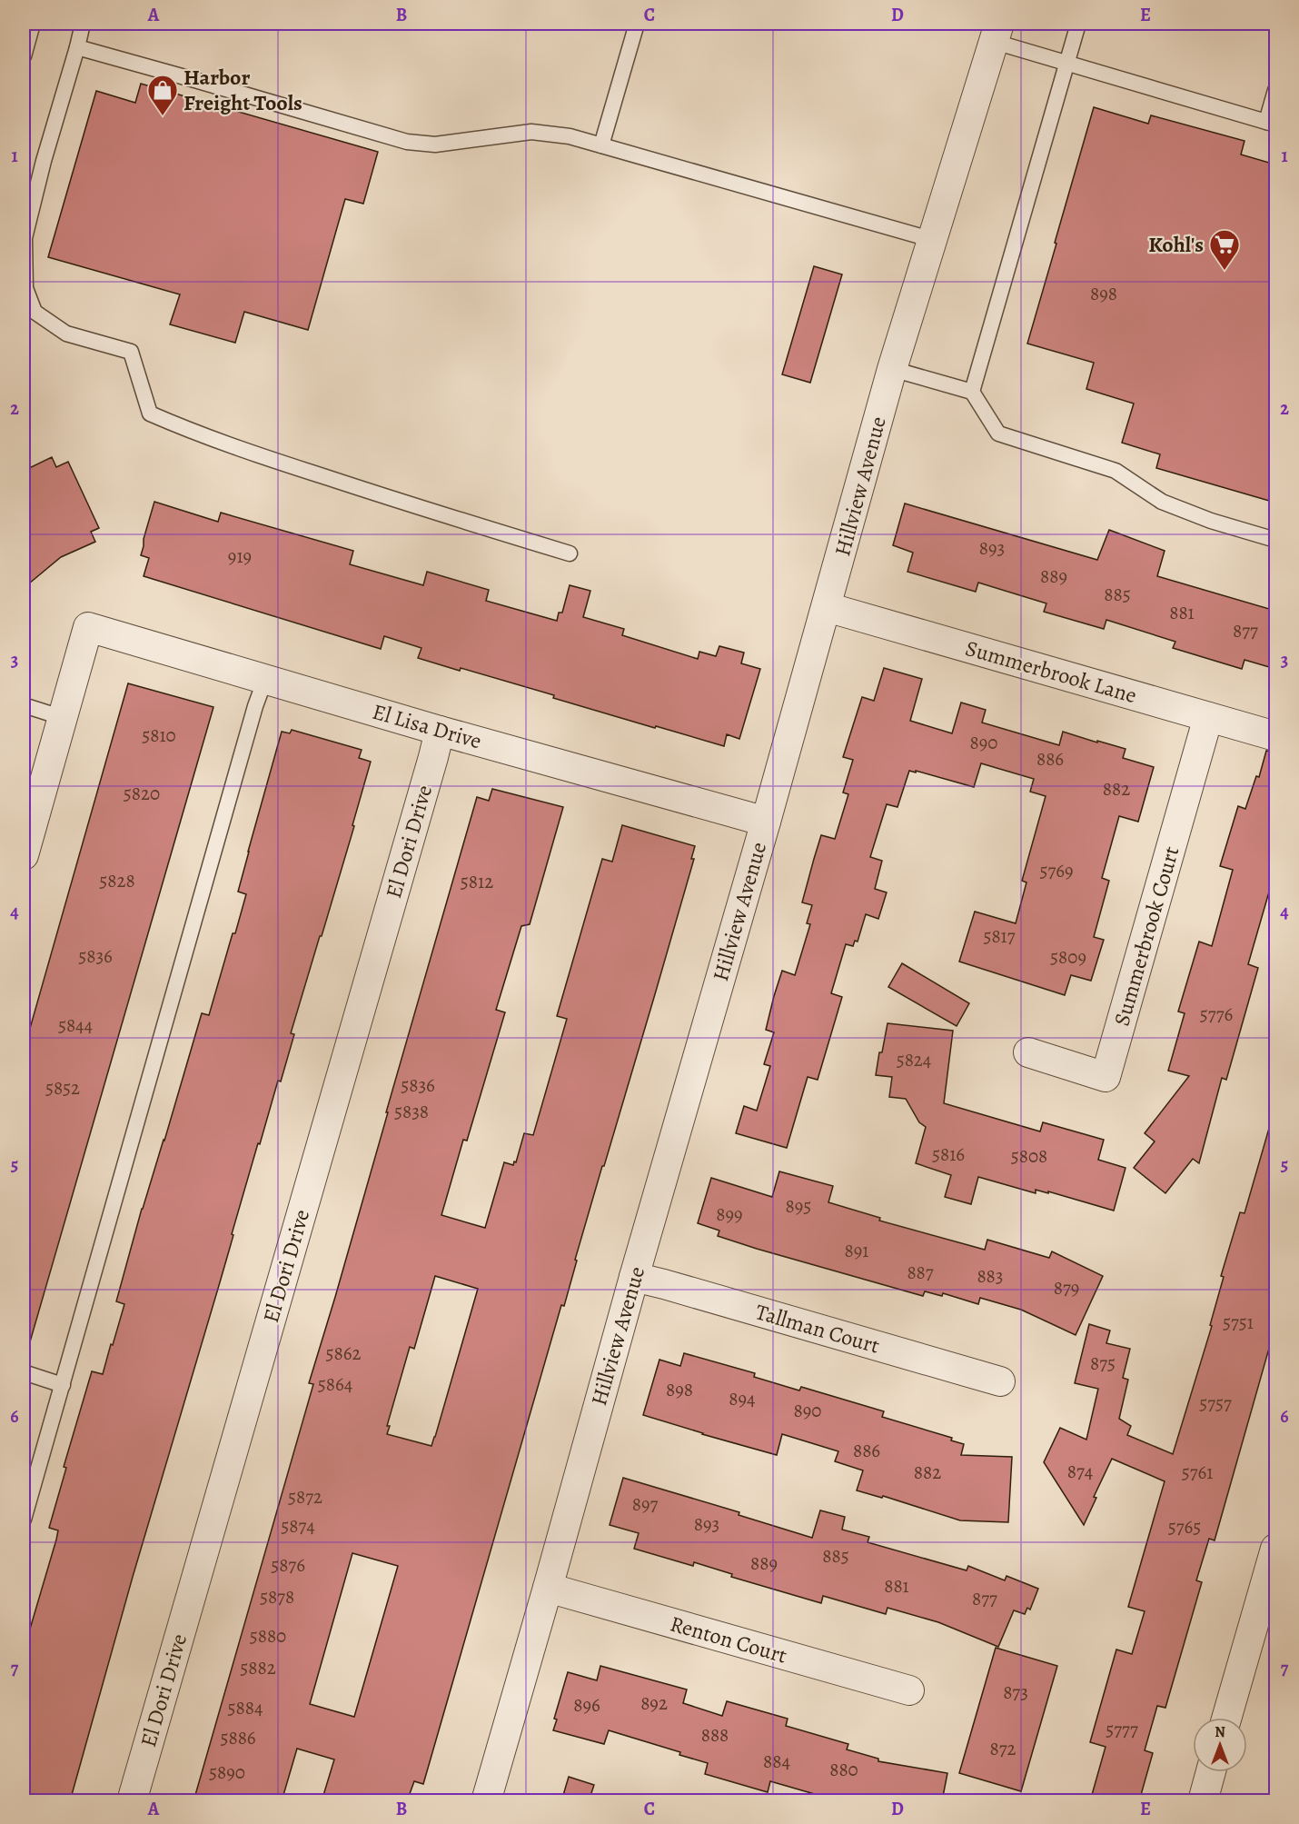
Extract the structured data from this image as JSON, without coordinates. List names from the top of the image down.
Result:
{
  "streets": {
    "street": [
      "Hillview Avenue",
      "Summerbrook Lane",
      "El Lisa Drive",
      "El Dori Drive",
      "Summerbrook Court",
      "Tallman Court",
      "Renton Court"
    ]
  },
  "crossings": [
    ["Hillview Avenue", "Summerbrook Lane"],
    ["Hillview Avenue", "El Lisa Drive"],
    ["Hillview Avenue", "Tallman Court"],
    ["Hillview Avenue", "Renton Court"],
    ["Summerbrook Lane", "Summerbrook Court"],
    ["El Lisa Drive", "El Dori Drive"]
  ],
  "places": {
    "shop": ["Harbor Freight Tools"],
    "supermarket": ["Kohl's"]
  },
  "house_numbers": [
    "898",
    "893",
    "919",
    "889",
    "885",
    "881",
    "877",
    "5810",
    "890",
    "886",
    "882",
    "5820",
    "5769",
    "5828",
    "5812",
    "5817",
    "5836",
    "5809",
    "5776",
    "5844",
    "5824",
    "5836",
    "5852",
    "5838",
    "5816",
    "5808",
    "895",
    "899",
    "891",
    "887",
    "883",
    "879",
    "5751",
    "5862",
    "875",
    "5864",
    "898",
    "894",
    "5757",
    "890",
    "886",
    "874",
    "882",
    "5761",
    "5872",
    "897",
    "893",
    "5874",
    "5765",
    "885",
    "889",
    "5876",
    "881",
    "5878",
    "877",
    "5880",
    "5882",
    "873",
    "892",
    "896",
    "5884",
    "5777",
    "888",
    "5886",
    "872",
    "884",
    "880",
    "5890"
  ],
  "north": "top",
  "grid": {
    "columns": [
      "A",
      "B",
      "C",
      "D",
      "E"
    ],
    "rows": [
      "1",
      "2",
      "3",
      "4",
      "5",
      "6",
      "7"
    ]
  }
}
